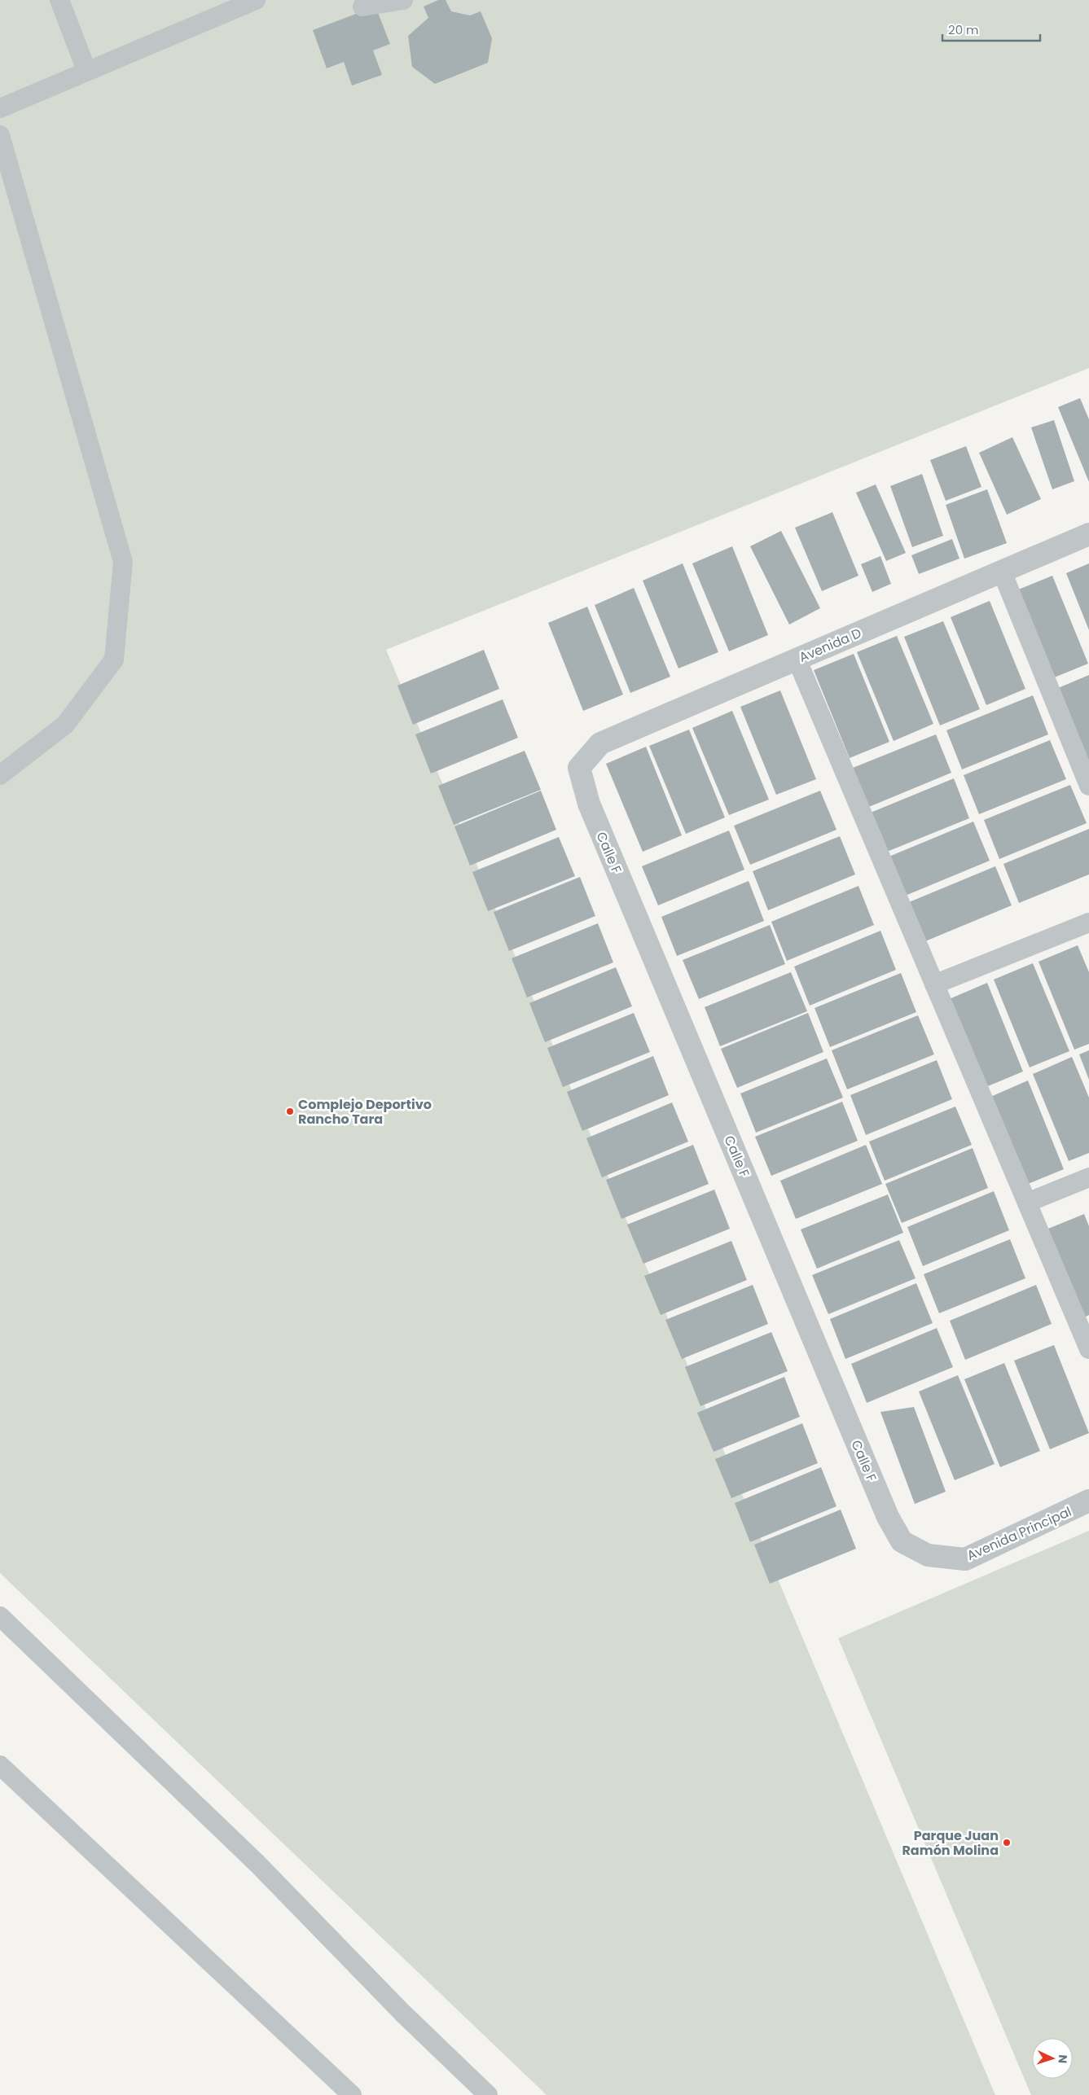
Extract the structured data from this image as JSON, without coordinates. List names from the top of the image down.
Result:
{
  "streets": {
    "street": ["Avenida D", "Calle F", "Avenida Principal"]
  },
  "crossings": [
    ["Avenida D", "Calle F"],
    ["Calle F", "Avenida Principal"]
  ],
  "places": ["Complejo Deportivo Rancho Tara", "Parque Juan Ramón Molina"],
  "scale_bar": "20 m",
  "north": "right"
}
